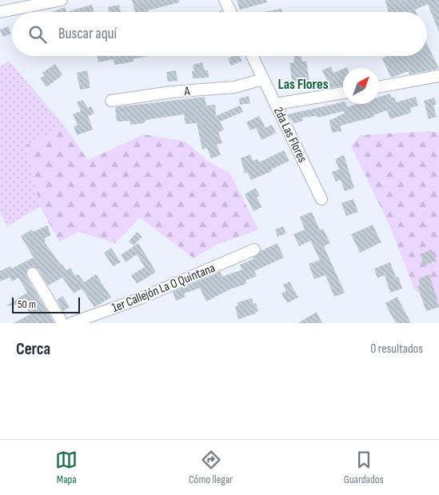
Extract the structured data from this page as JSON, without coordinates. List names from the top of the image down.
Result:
{
  "streets": {
    "street": ["A", "2da Las Flores", "1er Callejón La O Quintana"]
  },
  "crossings": [
    ["A", "2da Las Flores"]
  ],
  "districts": ["Las Flores"],
  "scale_bar": "50 m",
  "north": "top right",
  "page": {
    "search": "Buscar aquí",
    "scale": "50 m",
    "heading": ["Cerca", "0 resultados"],
    "nav": ["Mapa", "Cómo llegar", "Guardados"]
  }
}
